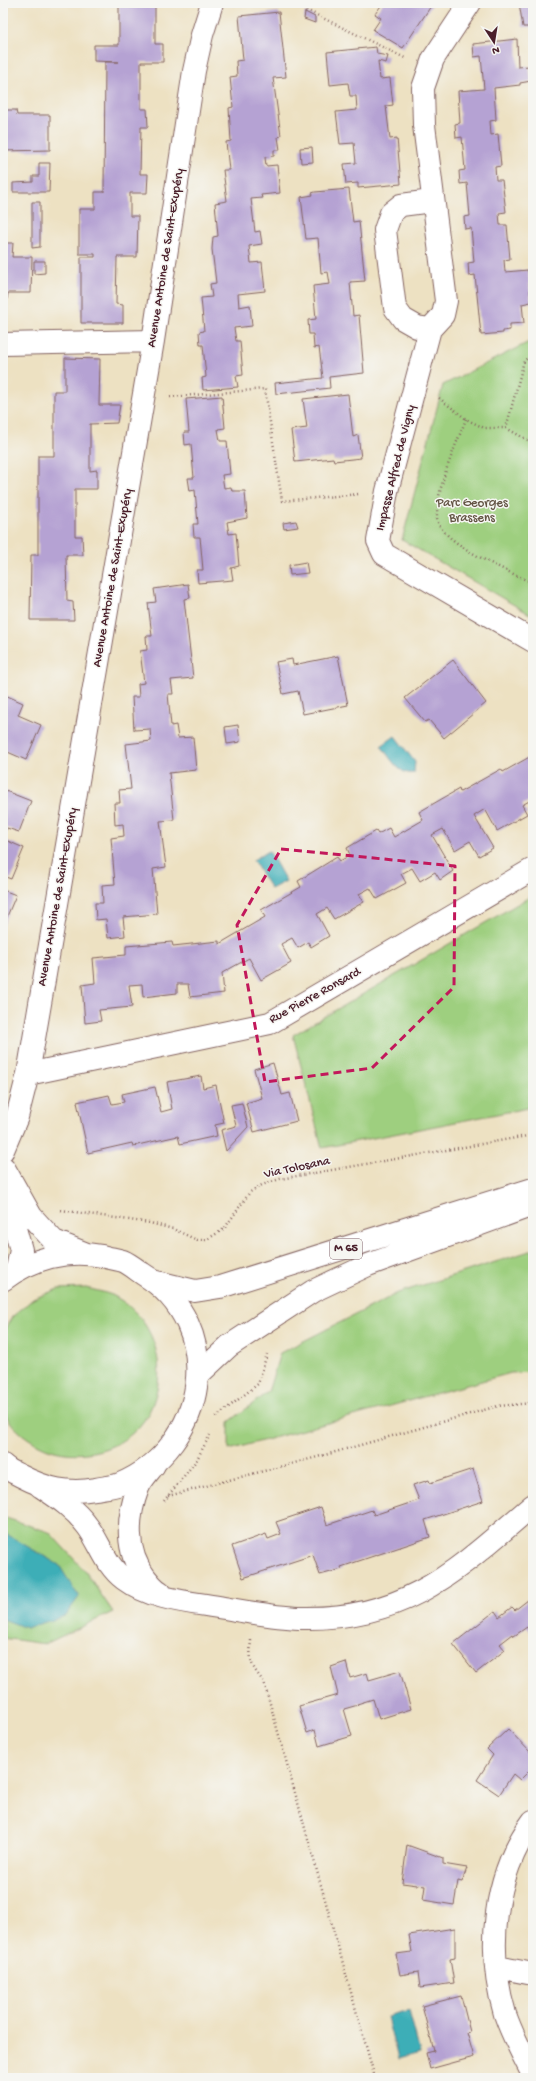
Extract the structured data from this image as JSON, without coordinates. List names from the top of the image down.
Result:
{
  "streets": {
    "street": [
      "Avenue Antoine de Saint-Exupéry",
      "Impasse Alfred de Vigny",
      "Rue Pierre Ronsard",
      "M 65"
    ],
    "path": ["Via Tolosana"]
  },
  "crossings": [
    ["Avenue Antoine de Saint-Exupéry", "Rue Pierre Ronsard"]
  ],
  "parks": ["Parc Georges Brassens"],
  "north": "bottom"
}
